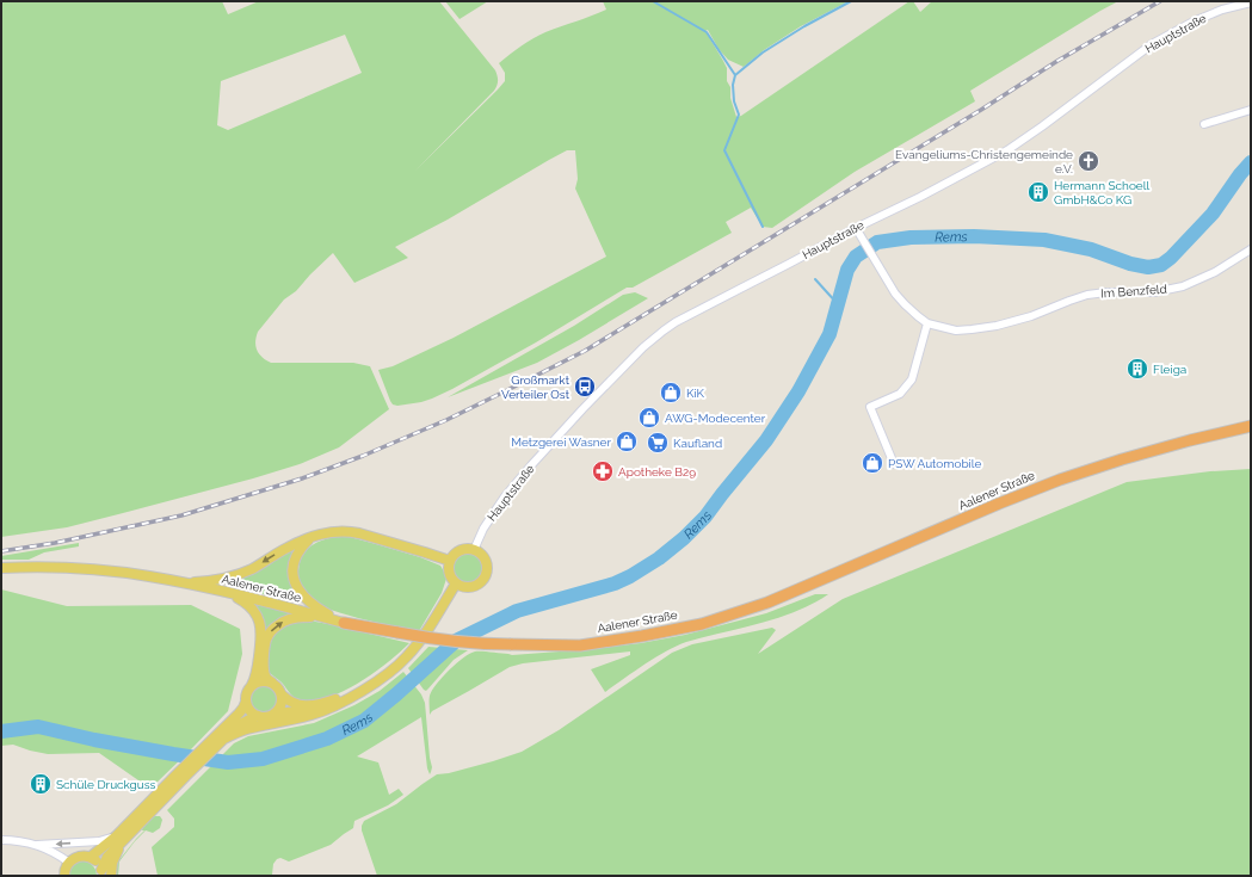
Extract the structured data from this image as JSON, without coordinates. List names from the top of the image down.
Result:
{
  "streets": {
    "highway": ["Aalener Straße"],
    "street": ["Hauptstraße", "Im Benzfeld"]
  },
  "crossings": [
    ["Hauptstraße", "Im Benzfeld"]
  ],
  "water": ["Rems"],
  "places": {
    "church": ["Evangeliums-Christengemeinde e.V."],
    "building": ["Hermann Schoell GmbH&Co KG", "Fleiga", "Schüle Druckguss"],
    "bus stop": ["Großmarkt Verteiler Ost"],
    "shop": [
      "KiK",
      "AWG-Modecenter",
      "Metzgerei Wasner",
      "PSW Automobile"
    ],
    "supermarket": ["Kaufland"],
    "pharmacy": ["Apotheke B29"]
  }
}
